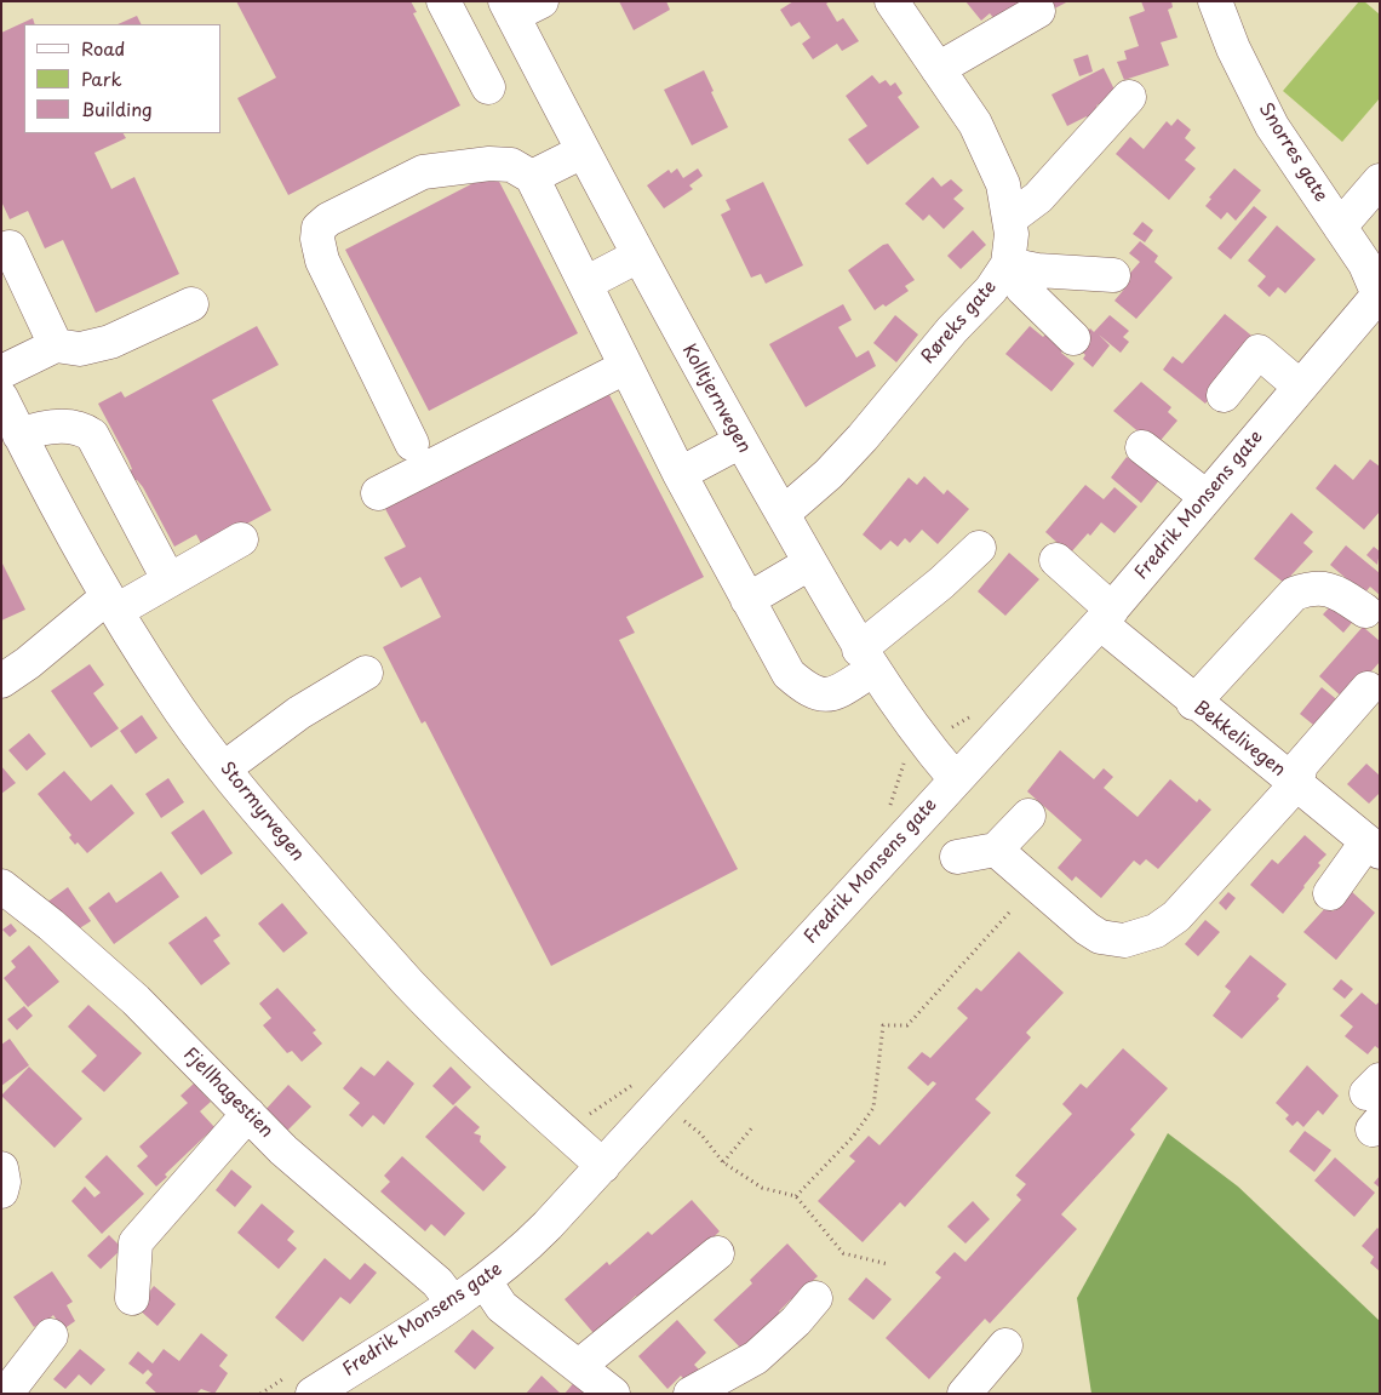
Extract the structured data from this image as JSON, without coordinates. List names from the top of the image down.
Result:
{
  "streets": {
    "street": [
      "Snorres gate",
      "Røreks gate",
      "Kolltjernvegen",
      "Fredrik Monsens gate",
      "Bekkelivegen",
      "Stormyrvegen",
      "Fjellhagestien"
    ]
  },
  "crossings": [
    ["Snorres gate", "Fredrik Monsens gate"],
    ["Røreks gate", "Kolltjernvegen"],
    ["Kolltjernvegen", "Fredrik Monsens gate"],
    ["Fredrik Monsens gate", "Bekkelivegen"],
    ["Fredrik Monsens gate", "Stormyrvegen"],
    ["Fredrik Monsens gate", "Fjellhagestien"]
  ],
  "legend": ["Road", "Park", "Building"]
}
